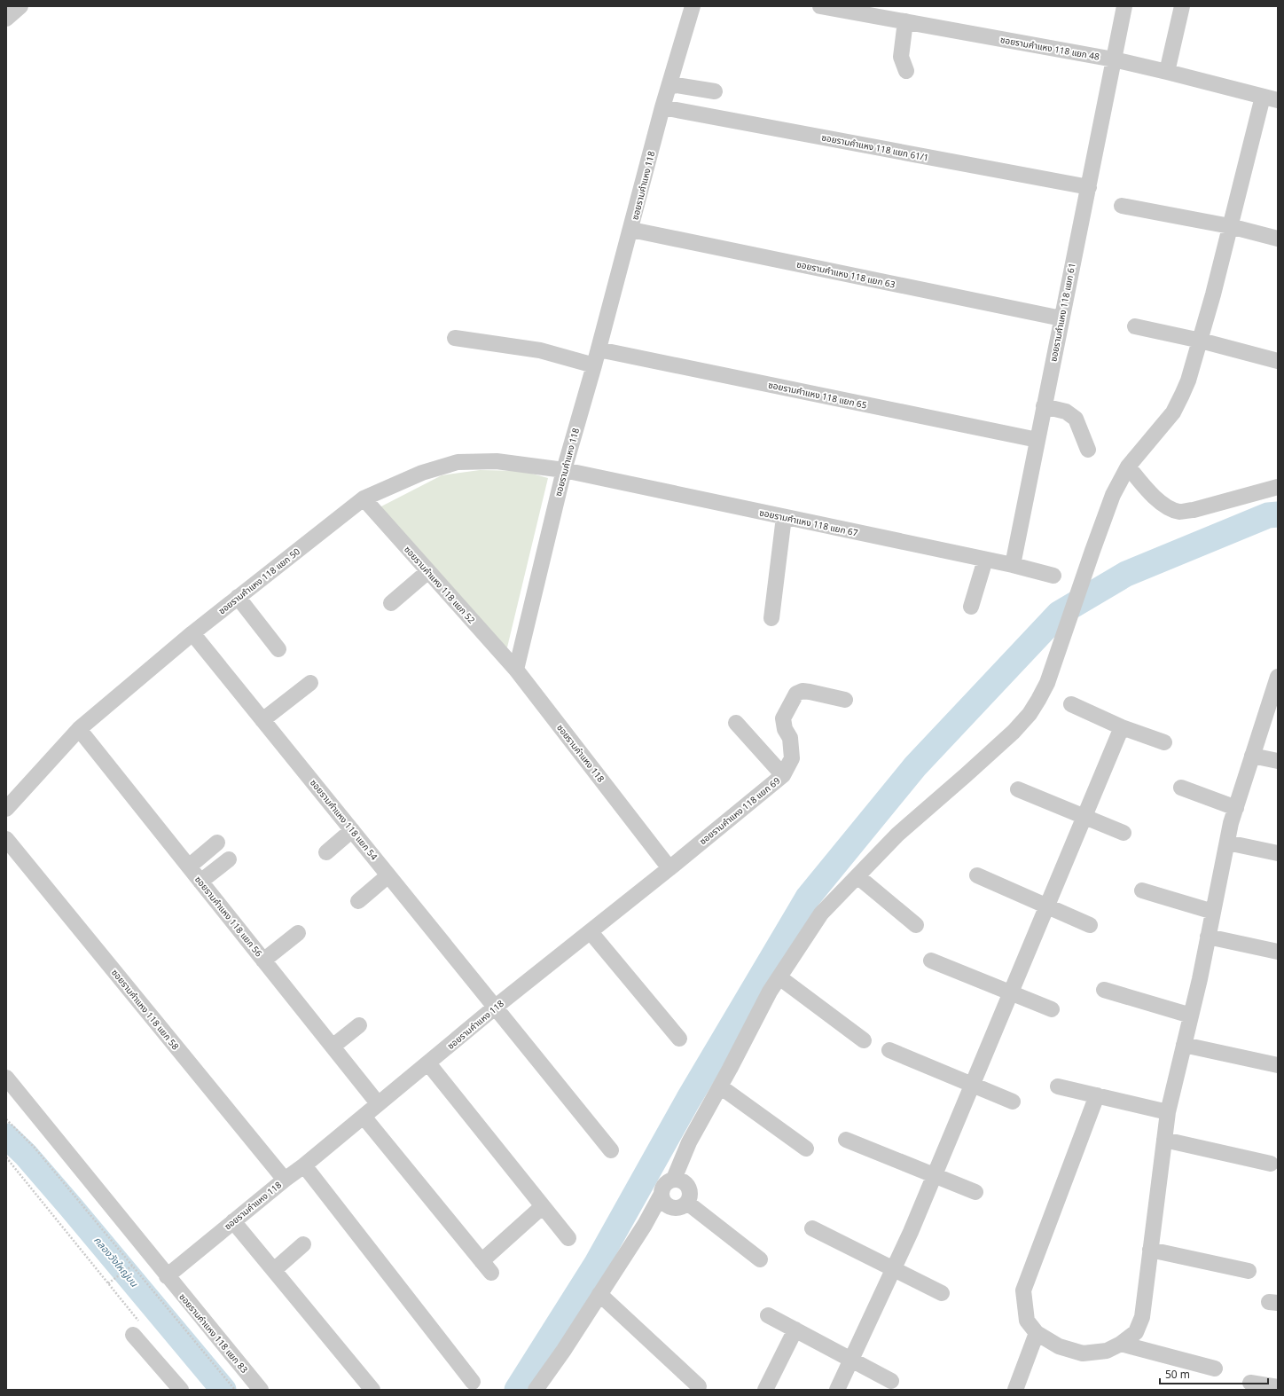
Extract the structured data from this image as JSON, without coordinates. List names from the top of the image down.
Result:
{
  "streets": {
    "street": [
      "ซอยรามคำแหง 118 แยก 48",
      "ซอยรามคำแหง 118 แยก 61/1",
      "ซอยรามคำแหง 118",
      "ซอยรามคำแหง 118 แยก 63",
      "ซอยรามคำแหง 118 แยก 61",
      "ซอยรามคำแหง 118 แยก 65",
      "ซอยรามคำแหง 118 แยก 67",
      "ซอยรามคำแหง 118 แยก 50",
      "ซอยรามคำแหง 118 แยก 52",
      "ซอยรามคำแหง 118 แยก 69",
      "ซอยรามคำแหง 118 แยก 54",
      "ซอยรามคำแหง 118 แยก 56",
      "ซอยรามคำแหง 118 แยก 58",
      "ซอยรามคำแหง 118 แยก 83"
    ]
  },
  "crossings": [
    ["ซอยรามคำแหง 118 แยก 48", "ซอยรามคำแหง 118 แยก 61"],
    ["ซอยรามคำแหง 118 แยก 61/1", "ซอยรามคำแหง 118"],
    ["ซอยรามคำแหง 118 แยก 61/1", "ซอยรามคำแหง 118 แยก 61"],
    ["ซอยรามคำแหง 118", "ซอยรามคำแหง 118 แยก 63"],
    ["ซอยรามคำแหง 118", "ซอยรามคำแหง 118 แยก 65"],
    ["ซอยรามคำแหง 118", "ซอยรามคำแหง 118 แยก 67"],
    ["ซอยรามคำแหง 118", "ซอยรามคำแหง 118 แยก 50"],
    ["ซอยรามคำแหง 118", "ซอยรามคำแหง 118 แยก 52"],
    ["ซอยรามคำแหง 118", "ซอยรามคำแหง 118 แยก 69"],
    ["ซอยรามคำแหง 118", "ซอยรามคำแหง 118 แยก 54"],
    ["ซอยรามคำแหง 118", "ซอยรามคำแหง 118 แยก 56"],
    ["ซอยรามคำแหง 118", "ซอยรามคำแหง 118 แยก 58"],
    ["ซอยรามคำแหง 118", "ซอยรามคำแหง 118 แยก 83"],
    ["ซอยรามคำแหง 118 แยก 63", "ซอยรามคำแหง 118 แยก 61"],
    ["ซอยรามคำแหง 118 แยก 61", "ซอยรามคำแหง 118 แยก 65"],
    ["ซอยรามคำแหง 118 แยก 61", "ซอยรามคำแหง 118 แยก 67"],
    ["ซอยรามคำแหง 118 แยก 67", "ซอยรามคำแหง 118 แยก 50"],
    ["ซอยรามคำแหง 118 แยก 50", "ซอยรามคำแหง 118 แยก 52"],
    ["ซอยรามคำแหง 118 แยก 50", "ซอยรามคำแหง 118 แยก 54"],
    ["ซอยรามคำแหง 118 แยก 50", "ซอยรามคำแหง 118 แยก 56"]
  ],
  "water": ["คลองวังใหญ่บน"],
  "scale_bar": "50 m"
}
